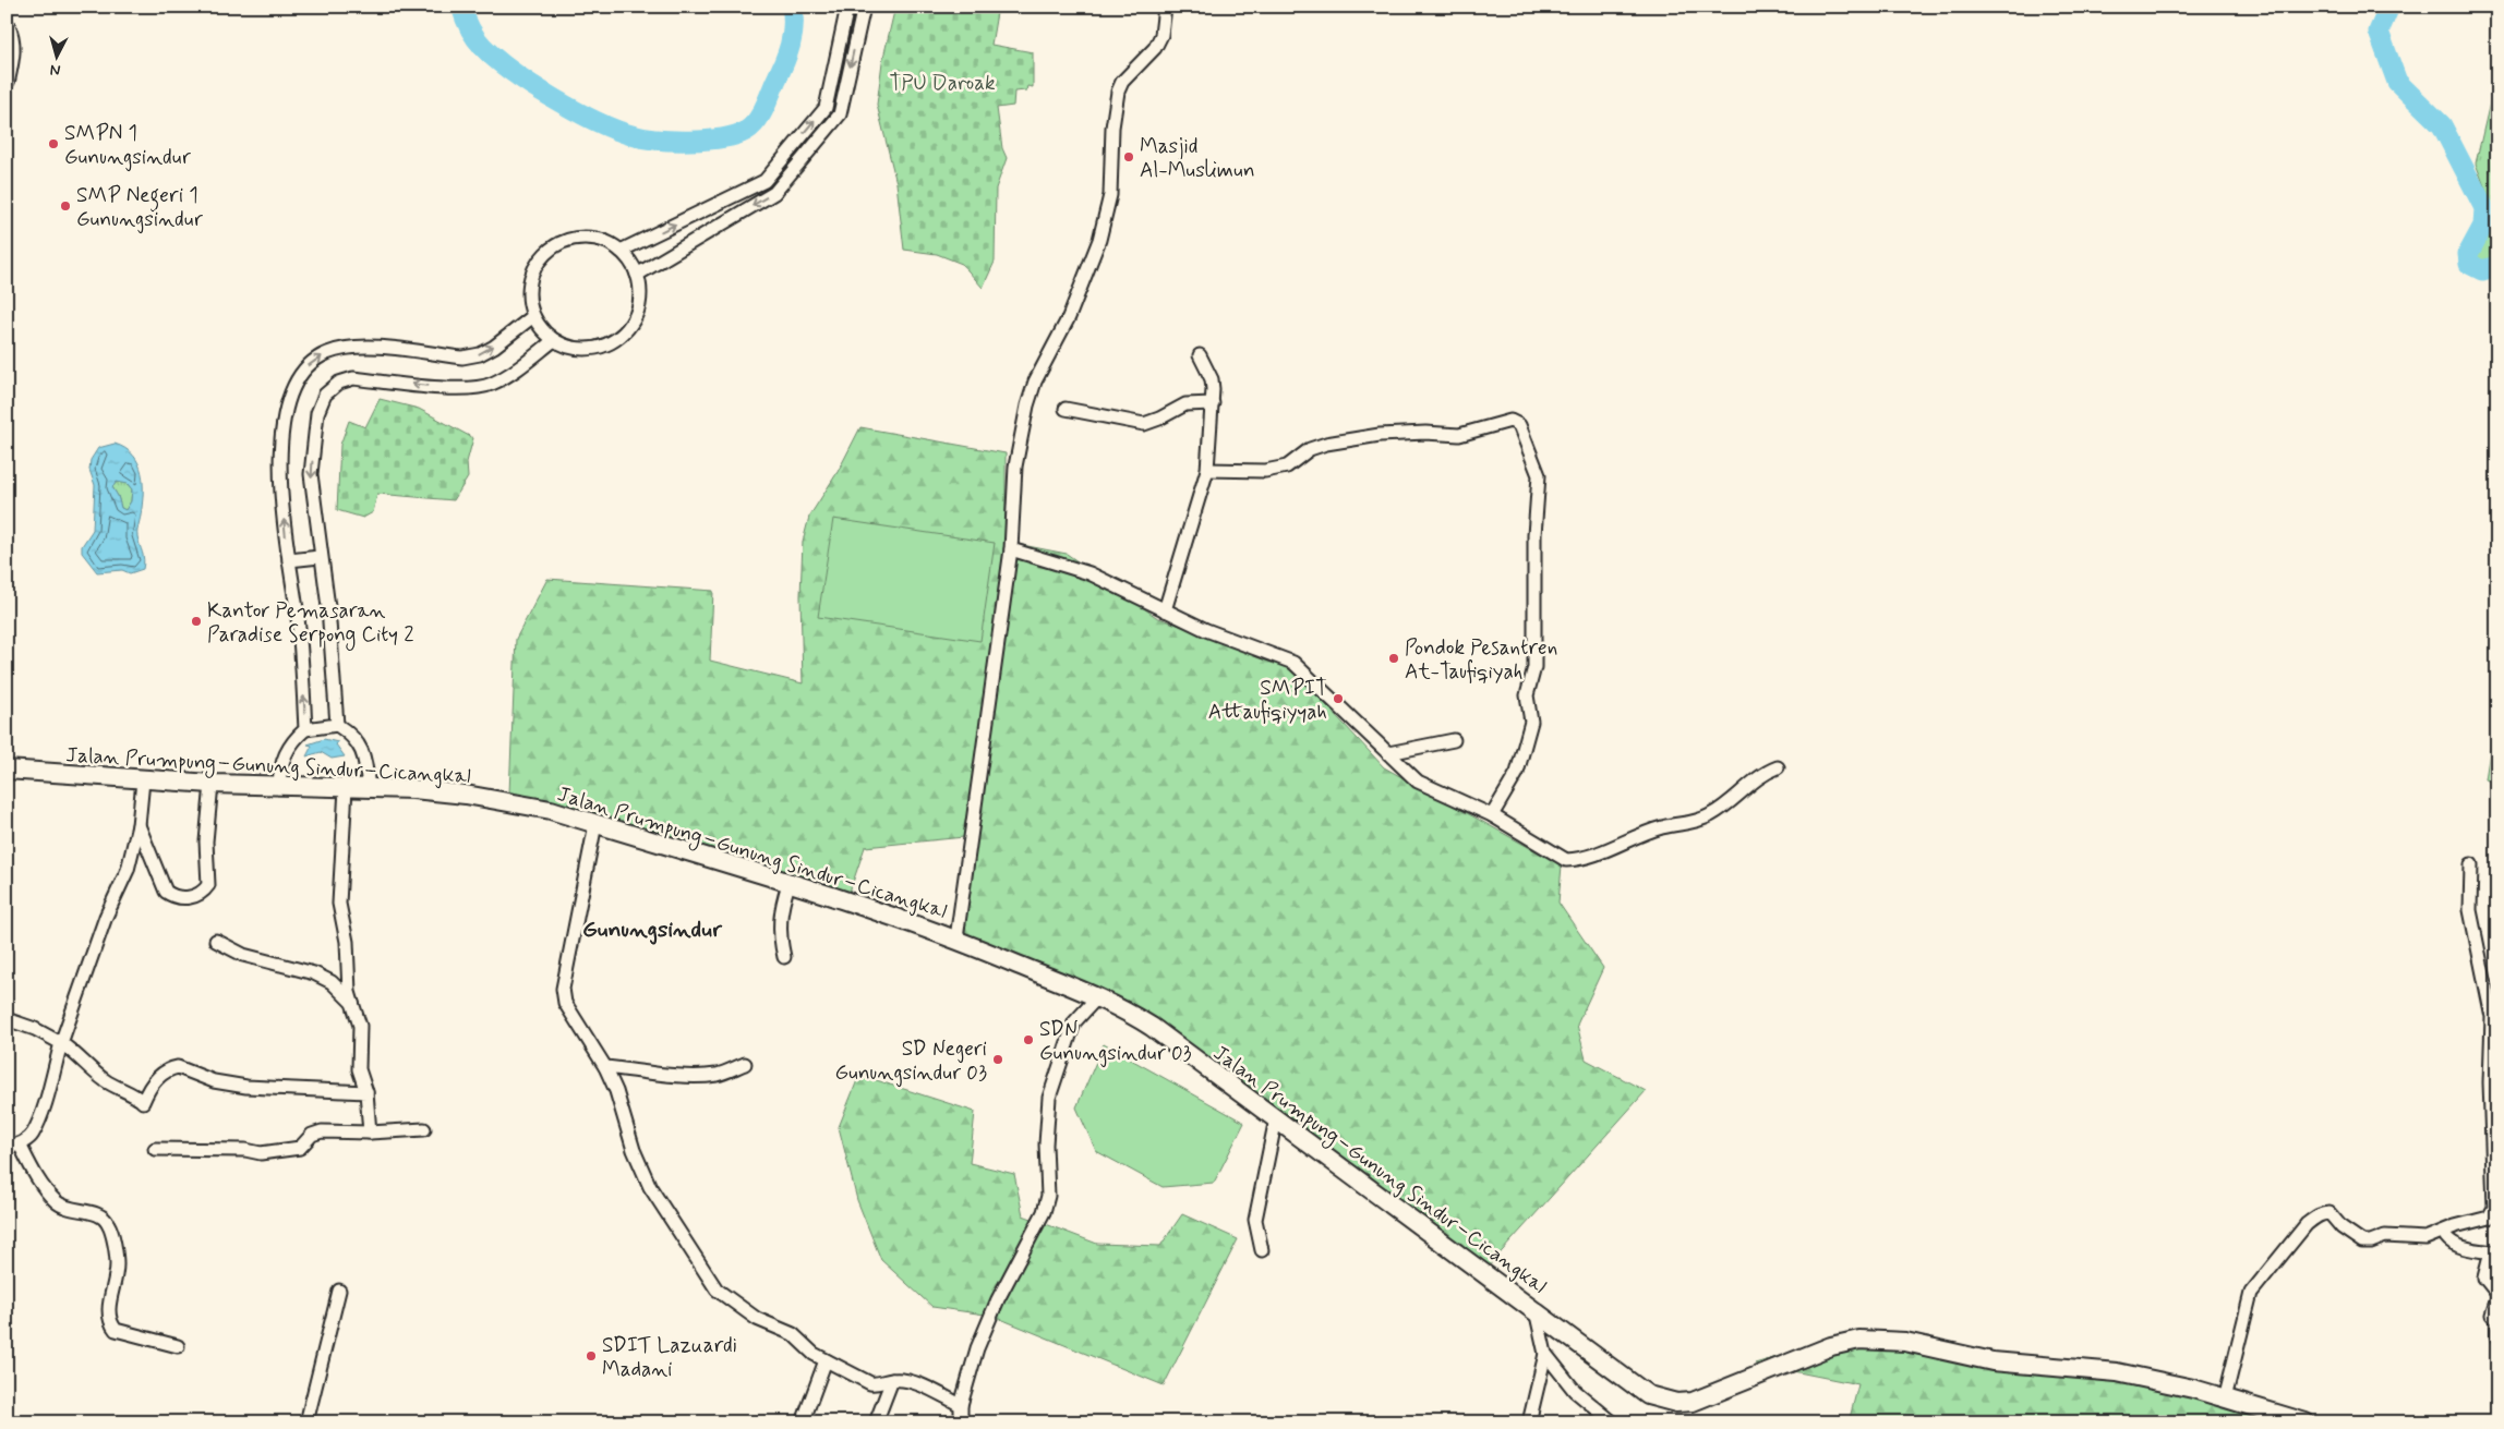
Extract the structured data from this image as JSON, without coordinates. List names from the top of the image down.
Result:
{
  "streets": {
    "main road": ["Jalan Prumpung–Gunung Sindur–Cicangkal"]
  },
  "districts": ["Gunungsindur"],
  "parks": ["TPU Daroak"],
  "places": [
    "SMPN 1 Gunungsindur",
    "Masjid Al-Muslimun",
    "SMP Negeri 1 Gunungsindur",
    "Kantor Pemasaran Paradise Serpong City 2",
    "Pondok Pesantren At-Taufiqiyah",
    "SMPIT Attaufiqiyyah",
    "SDN Gunungsindur 03",
    "SD Negeri Gunungsindur 03",
    "SDIT Lazuardi Madani"
  ],
  "north": "bottom"
}
